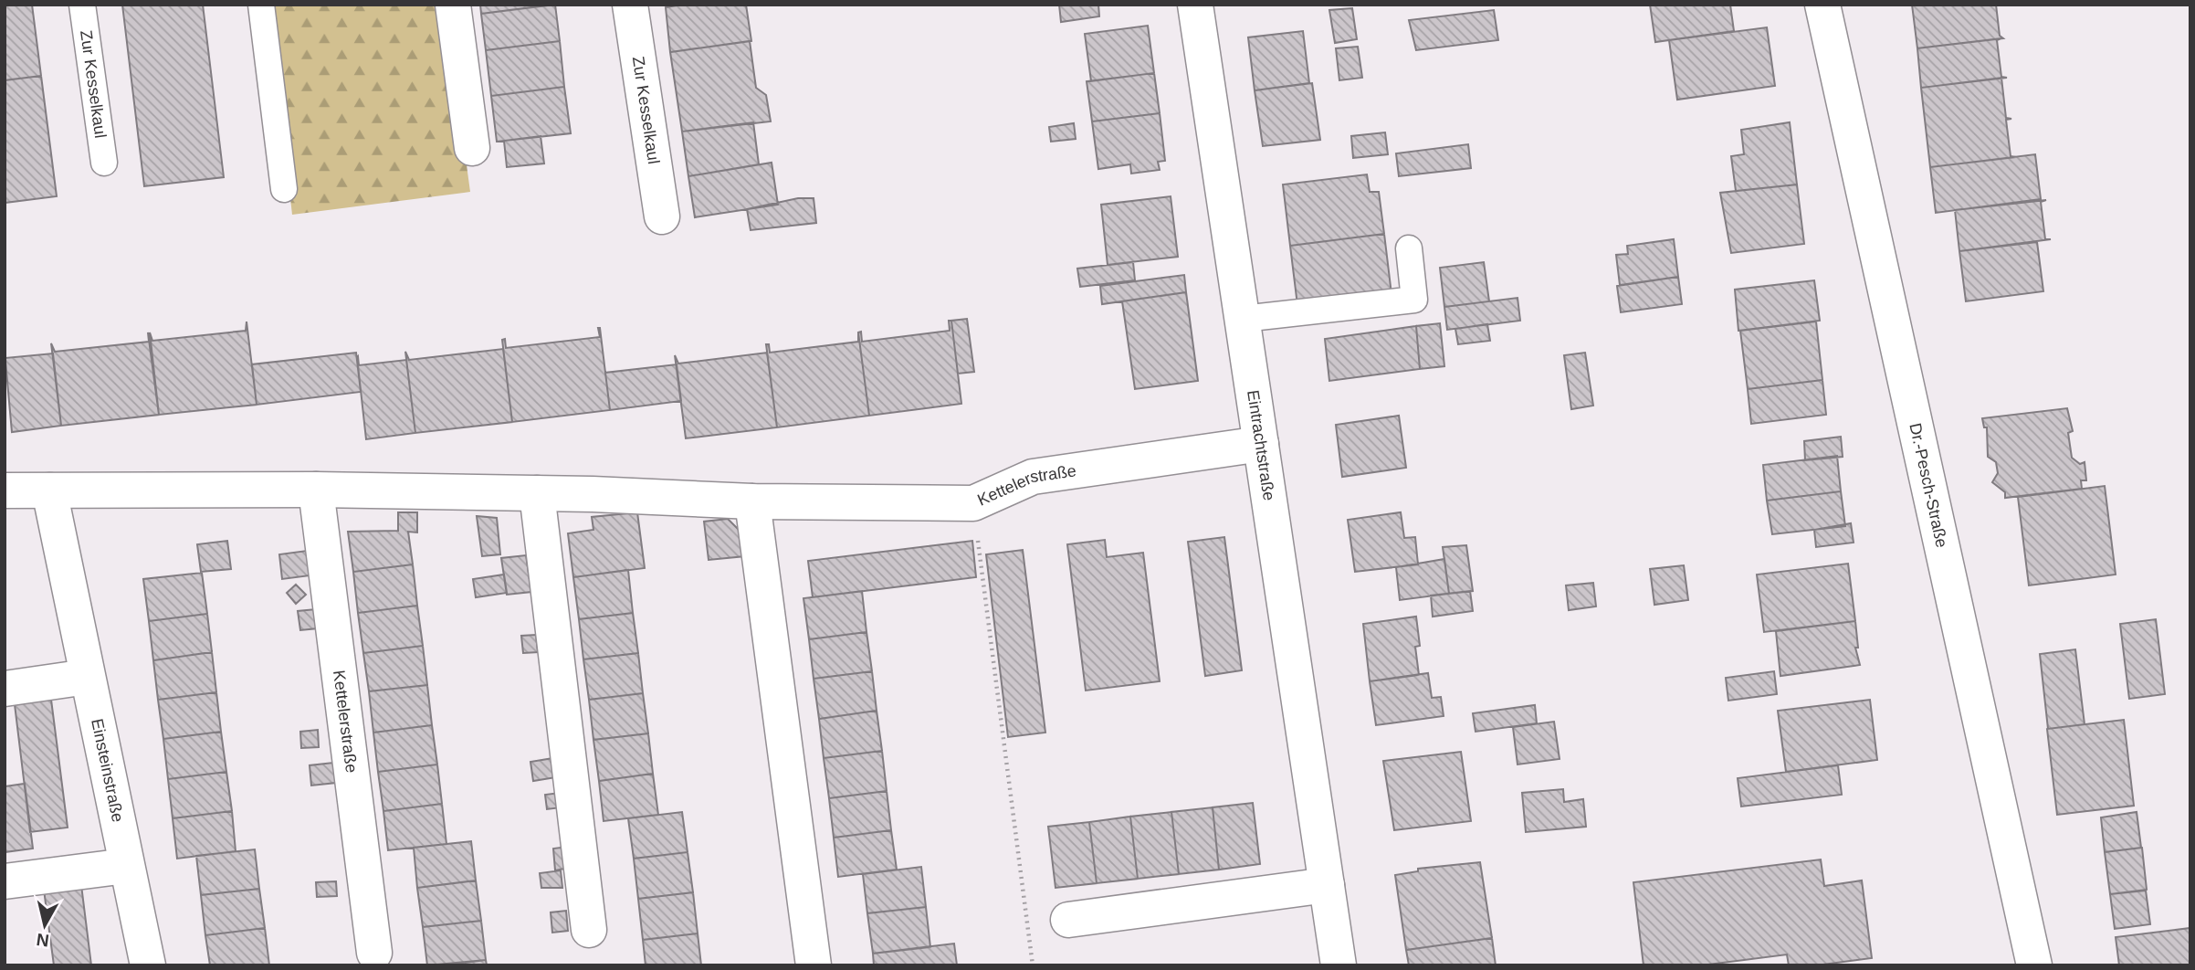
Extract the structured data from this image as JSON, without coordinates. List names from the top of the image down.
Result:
{
  "streets": {
    "street": [
      "Zur Kesselkaul",
      "Eintrachtstraße",
      "Dr.-Pesch-Straße",
      "Kettelerstraße",
      "Einsteinstraße"
    ]
  },
  "crossings": [
    ["Eintrachtstraße", "Kettelerstraße"],
    ["Kettelerstraße", "Einsteinstraße"]
  ],
  "north": "bottom"
}
